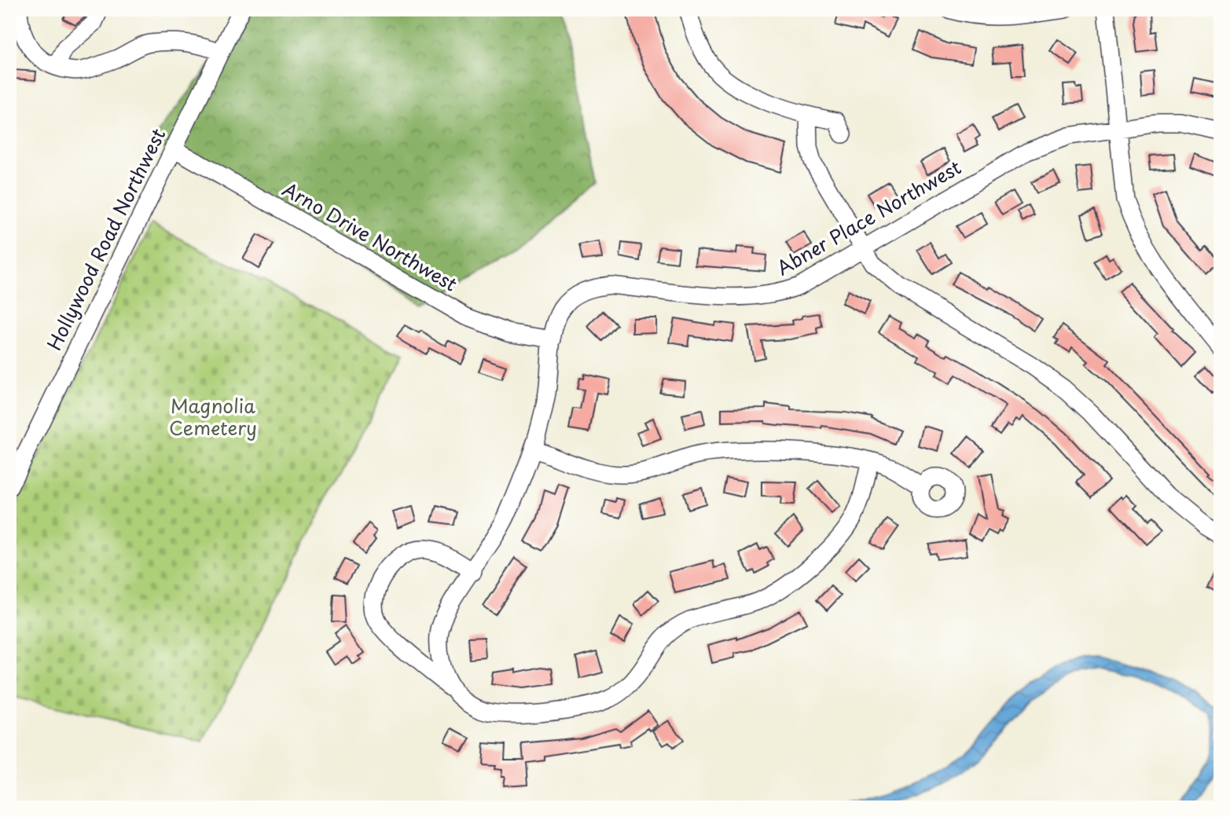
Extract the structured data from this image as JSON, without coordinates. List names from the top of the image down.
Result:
{
  "streets": {
    "street": ["Abner Place Northwest", "Arno Drive Northwest", "Hollywood Road Northwest"]
  },
  "crossings": [
    ["Abner Place Northwest", "Arno Drive Northwest"],
    ["Arno Drive Northwest", "Hollywood Road Northwest"]
  ],
  "parks": ["Magnolia Cemetery"]
}
